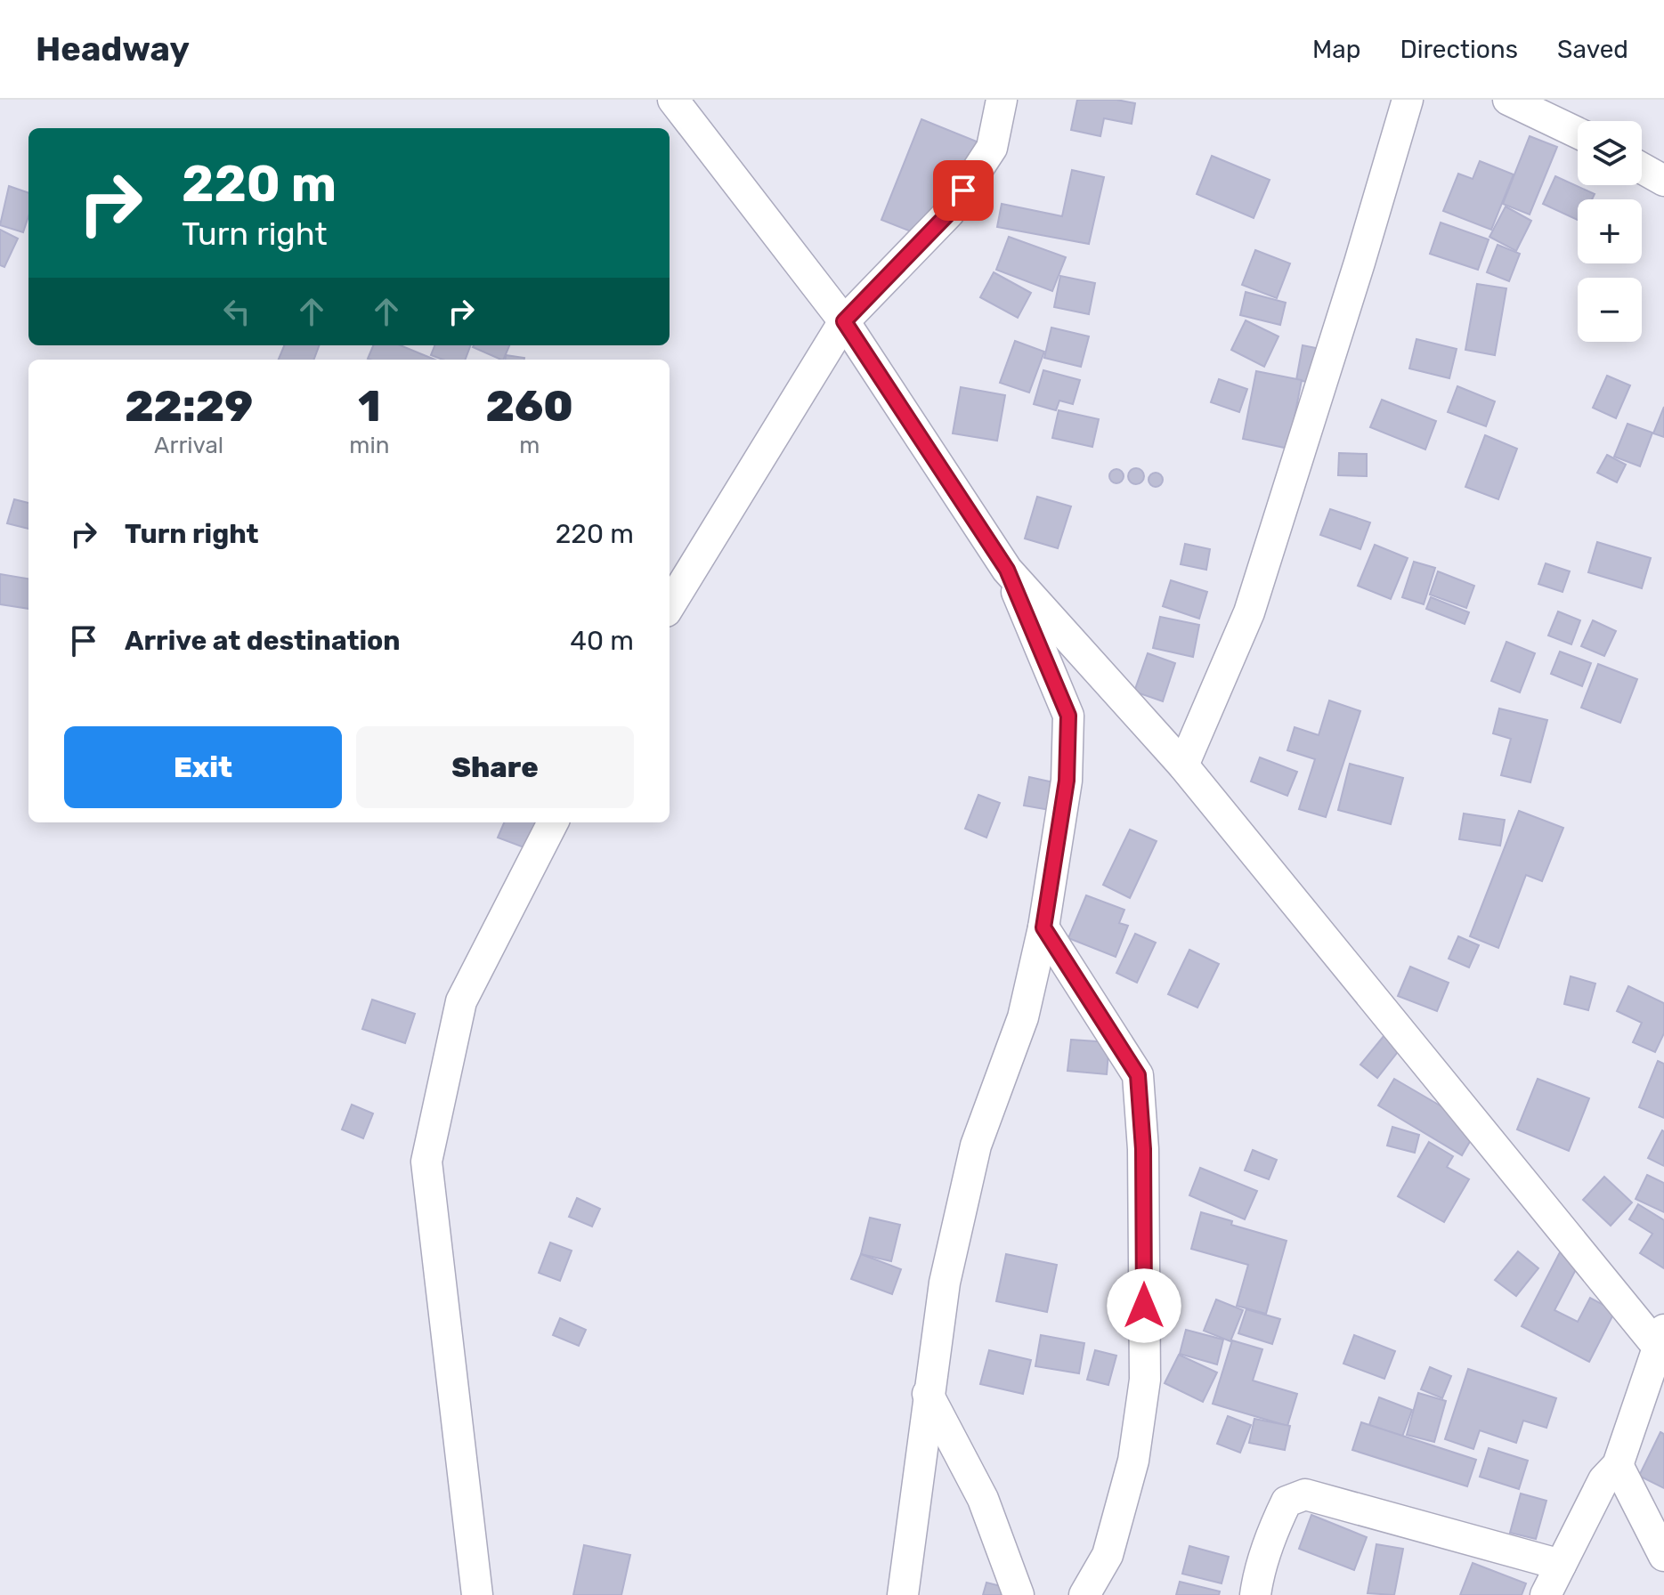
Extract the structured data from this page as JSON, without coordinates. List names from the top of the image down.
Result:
{
  "page": {
    "header": "Headway",
    "nav": ["Map", "Directions", "Saved"],
    "map_buttons": ["+", "−"],
    "turn": ["220 m", "Turn right"],
    "eta": [
      "22:29",
      "Arrival",
      "1",
      "min",
      "260",
      "m"
    ],
    "list": [
      {
        "name": "Turn right",
        "value": "220 m"
      },
      {
        "name": "Arrive at destination",
        "value": "40 m"
      }
    ],
    "buttons": ["Exit", "Share"]
  }
}
